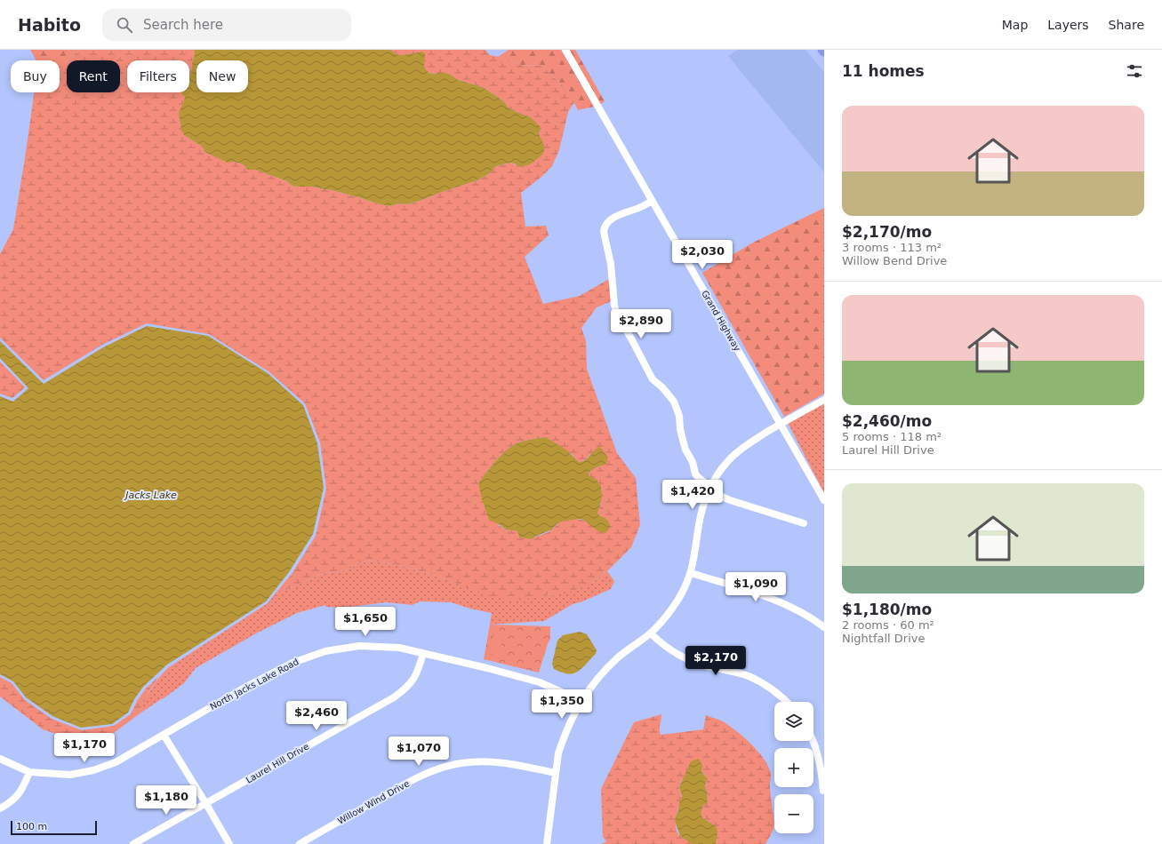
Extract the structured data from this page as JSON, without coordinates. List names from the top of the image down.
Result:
{
  "streets": {
    "street": [
      "Grand Highway",
      "North Jacks Lake Road",
      "Laurel Hill Drive",
      "Willow Wind Drive"
    ]
  },
  "crossings": [
    ["North Jacks Lake Road", "Laurel Hill Drive"]
  ],
  "water": ["Jacks Lake"],
  "scale_bar": "100 m",
  "page": {
    "header": "Habito",
    "search": "Search here",
    "nav": ["Map", "Layers", "Share"],
    "heading": "11 homes",
    "chip": [
      "Buy",
      "Rent",
      "Filters",
      "New"
    ],
    "list": [
      {
        "name": "$2,170/mo",
        "note": "3 rooms · 113 m² · Willow Bend Drive"
      },
      {
        "name": "$2,460/mo",
        "note": "5 rooms · 118 m² · Laurel Hill Drive"
      },
      {
        "name": "$1,180/mo",
        "note": "2 rooms · 60 m² · Nightfall Drive"
      }
    ],
    "price": [
      "$2,030",
      "$2,890",
      "$1,420",
      "$1,090",
      "$1,650",
      "$2,170",
      "$1,350",
      "$2,460",
      "$1,170",
      "$1,070",
      "$1,180"
    ],
    "map_buttons": ["+", "−"],
    "scale": "100 m"
  }
}
